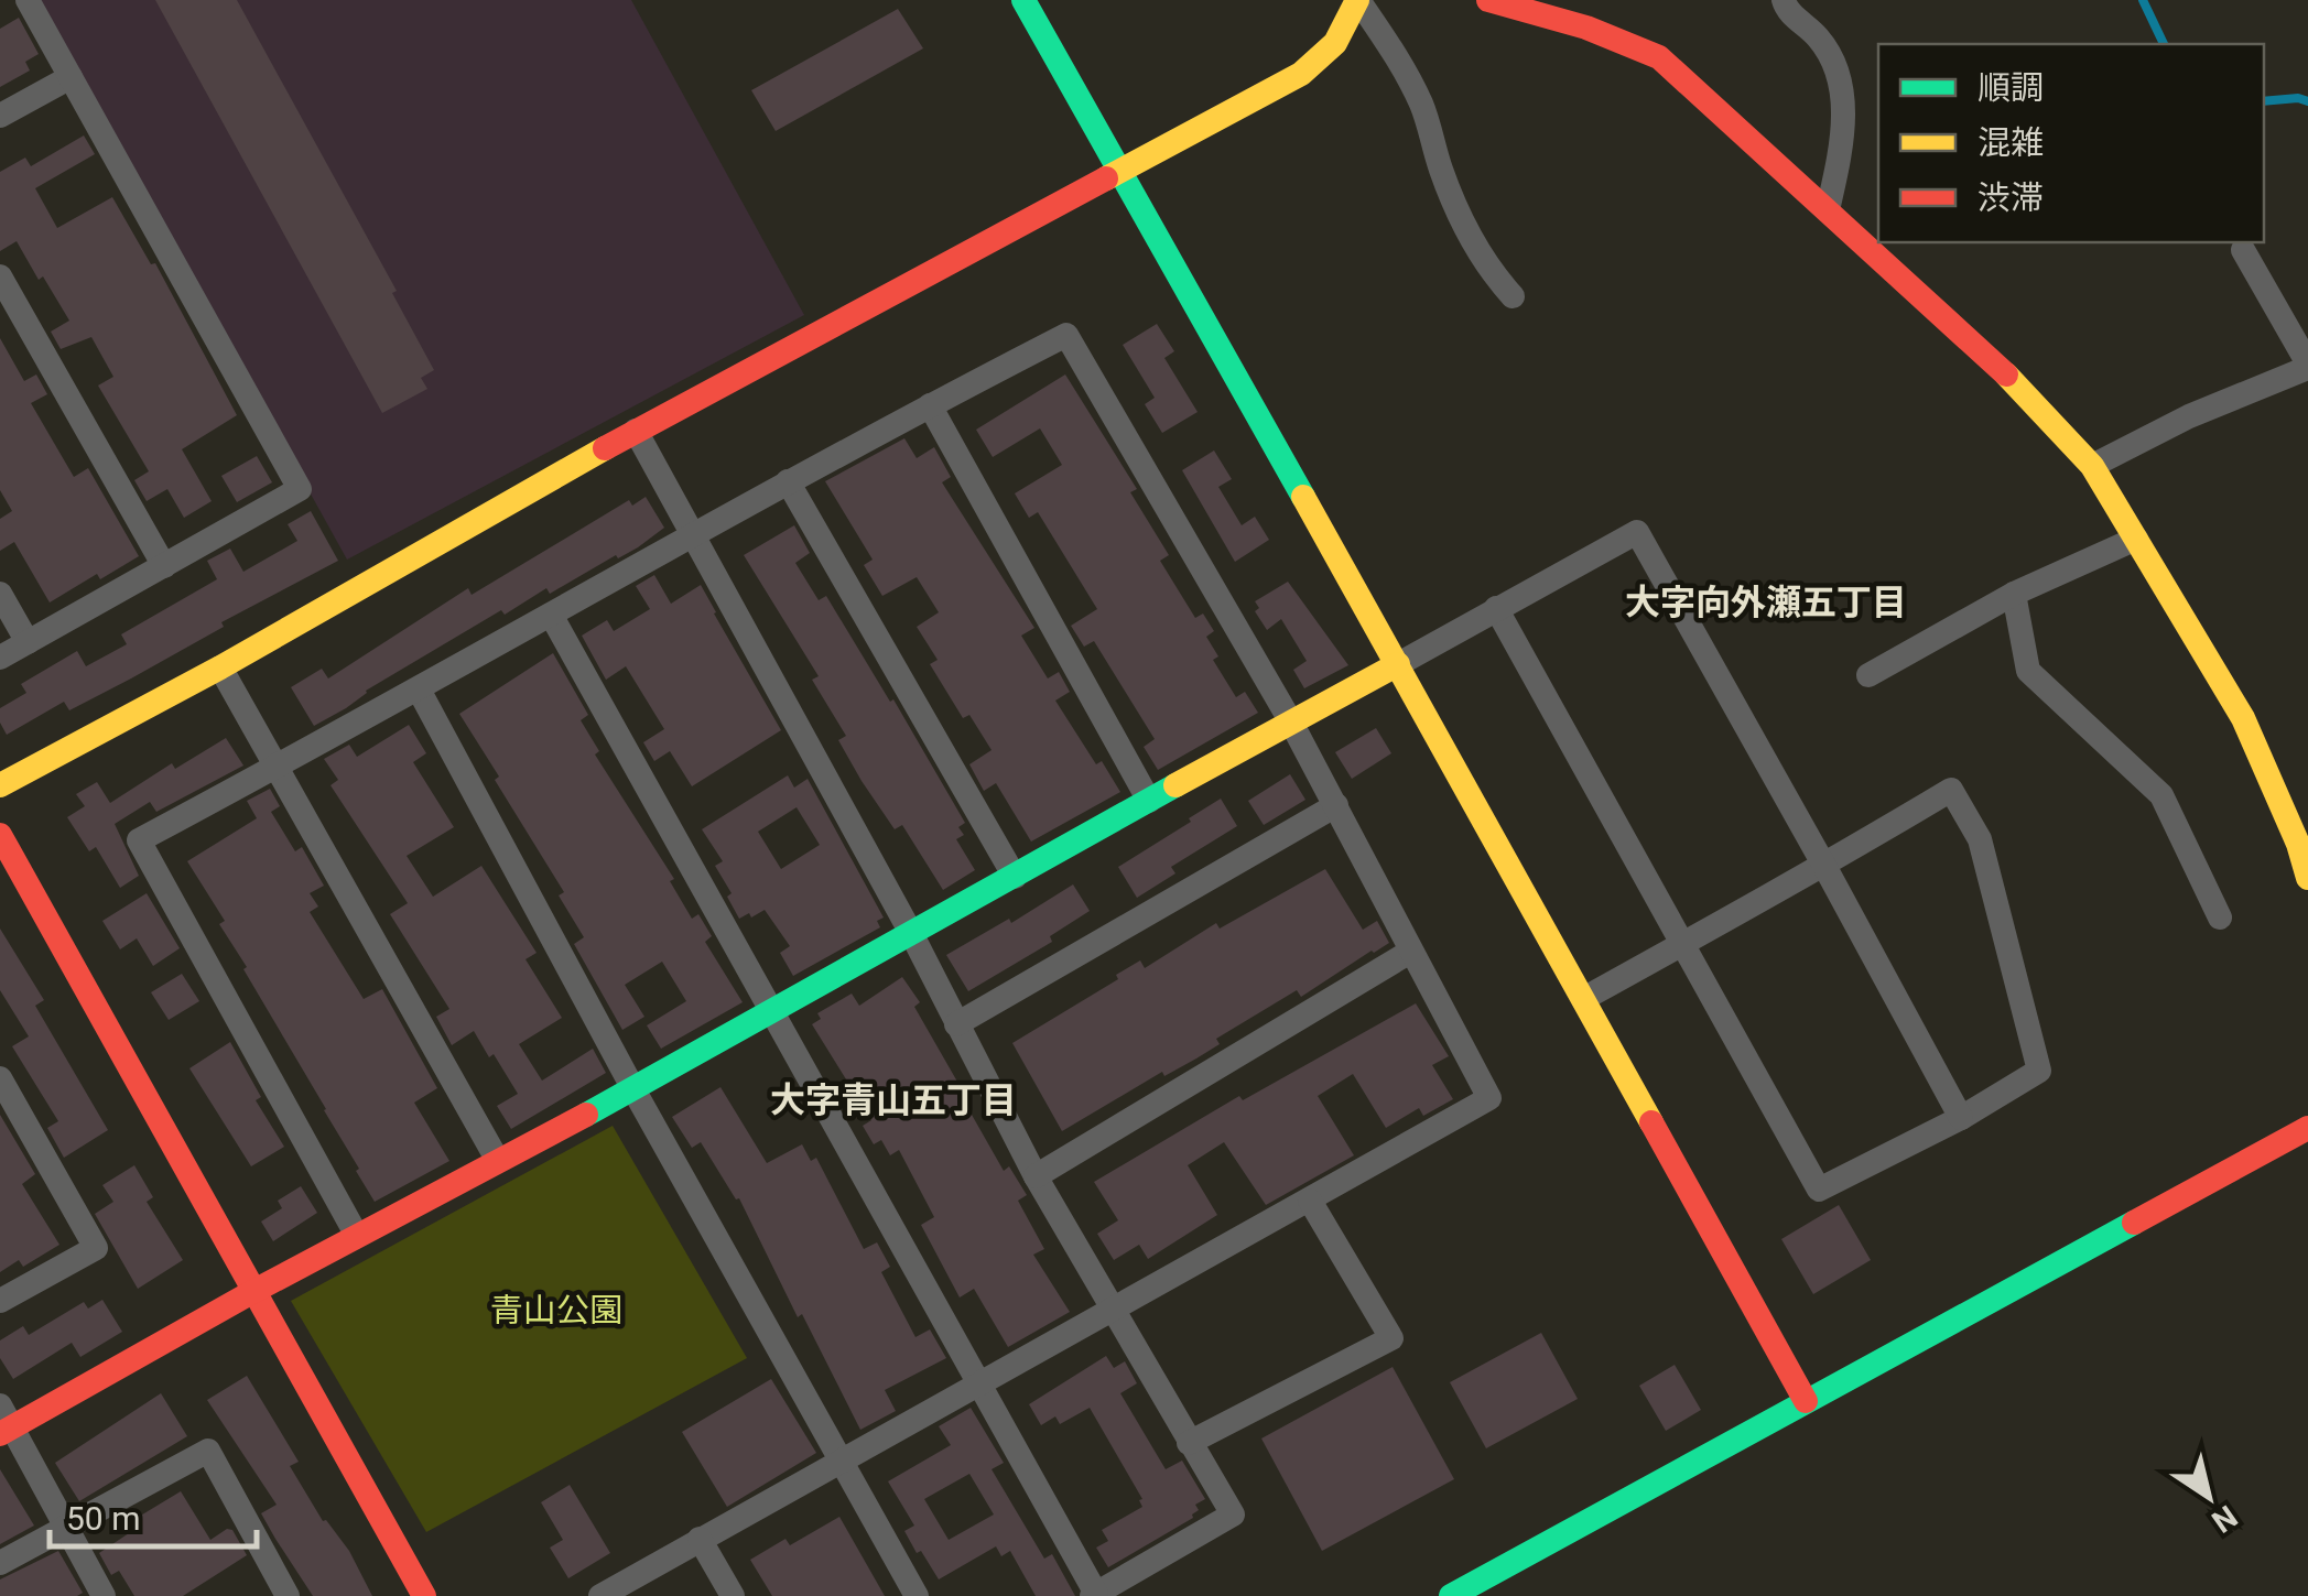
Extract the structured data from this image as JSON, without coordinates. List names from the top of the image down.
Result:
{
  "districts": ["大字向外瀬五丁目", "大字青山五丁目"],
  "parks": ["青山公園"],
  "legend": ["順調", "混雑", "渋滞"],
  "scale_bar": "50 m",
  "north": "bottom right"
}
